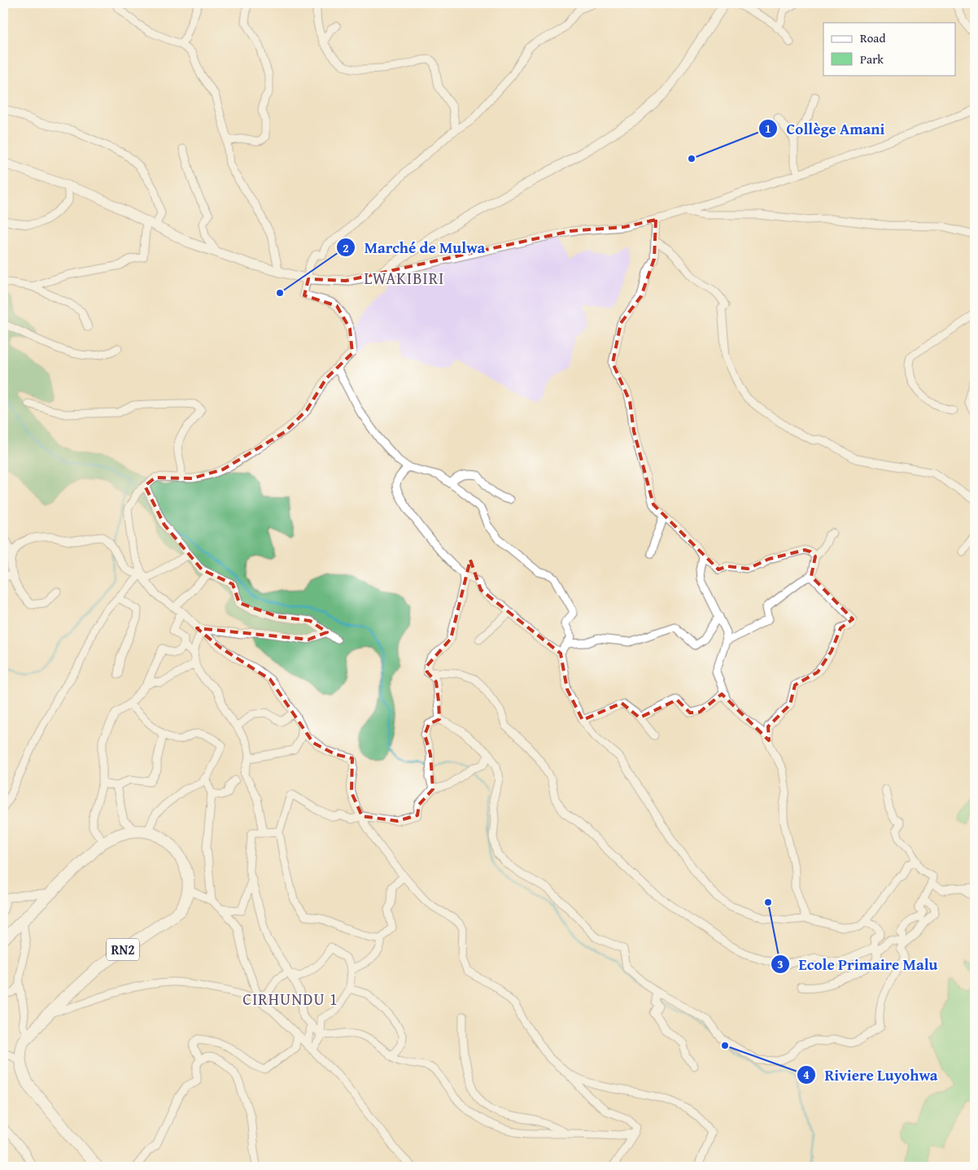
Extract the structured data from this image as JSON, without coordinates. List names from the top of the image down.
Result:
{
  "streets": {
    "highway": ["RN2"]
  },
  "districts": ["LWAKIBIRI", "CIRHUNDU 1"],
  "places": [
    "Collège Amani",
    "Marché de Mulwa",
    "Ecole Primaire Malu",
    "Riviere Luyohwa"
  ],
  "legend": ["Road", "Park"]
}
